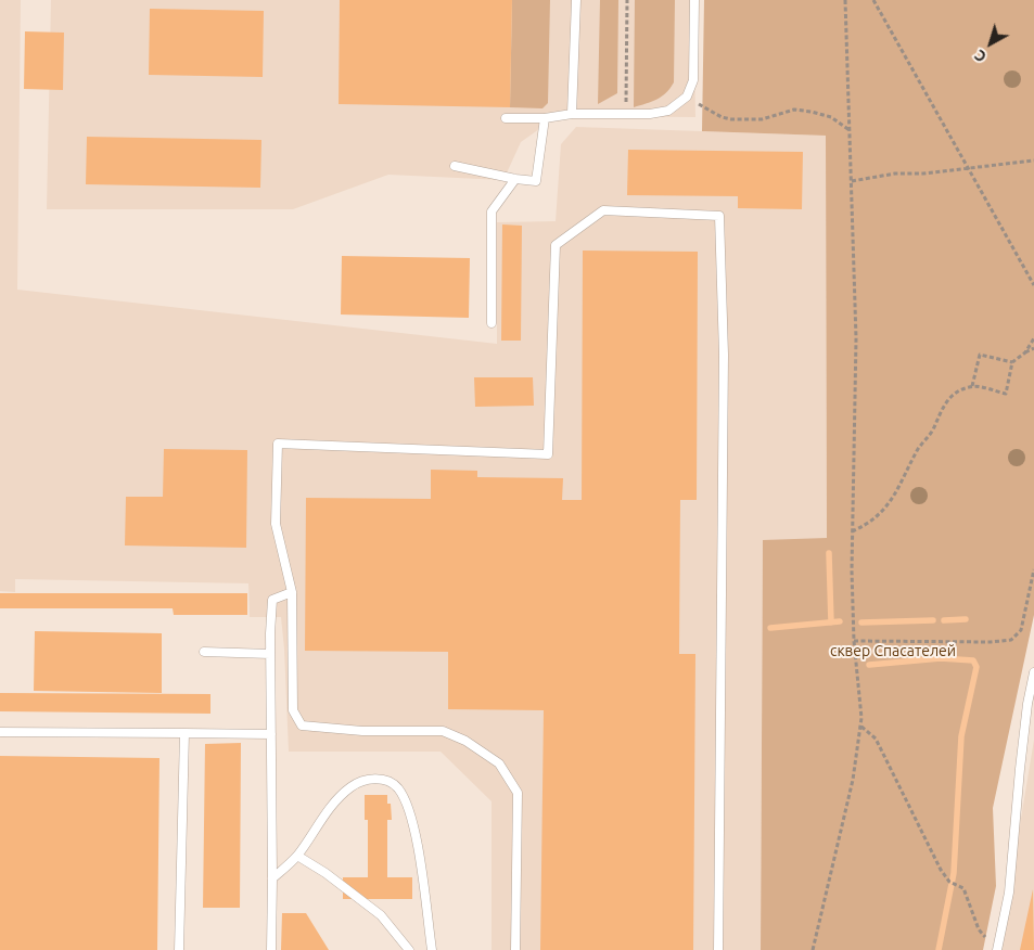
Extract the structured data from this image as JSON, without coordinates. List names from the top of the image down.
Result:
{
  "parks": ["cквер Спасателей"],
  "north": "bottom left"
}
